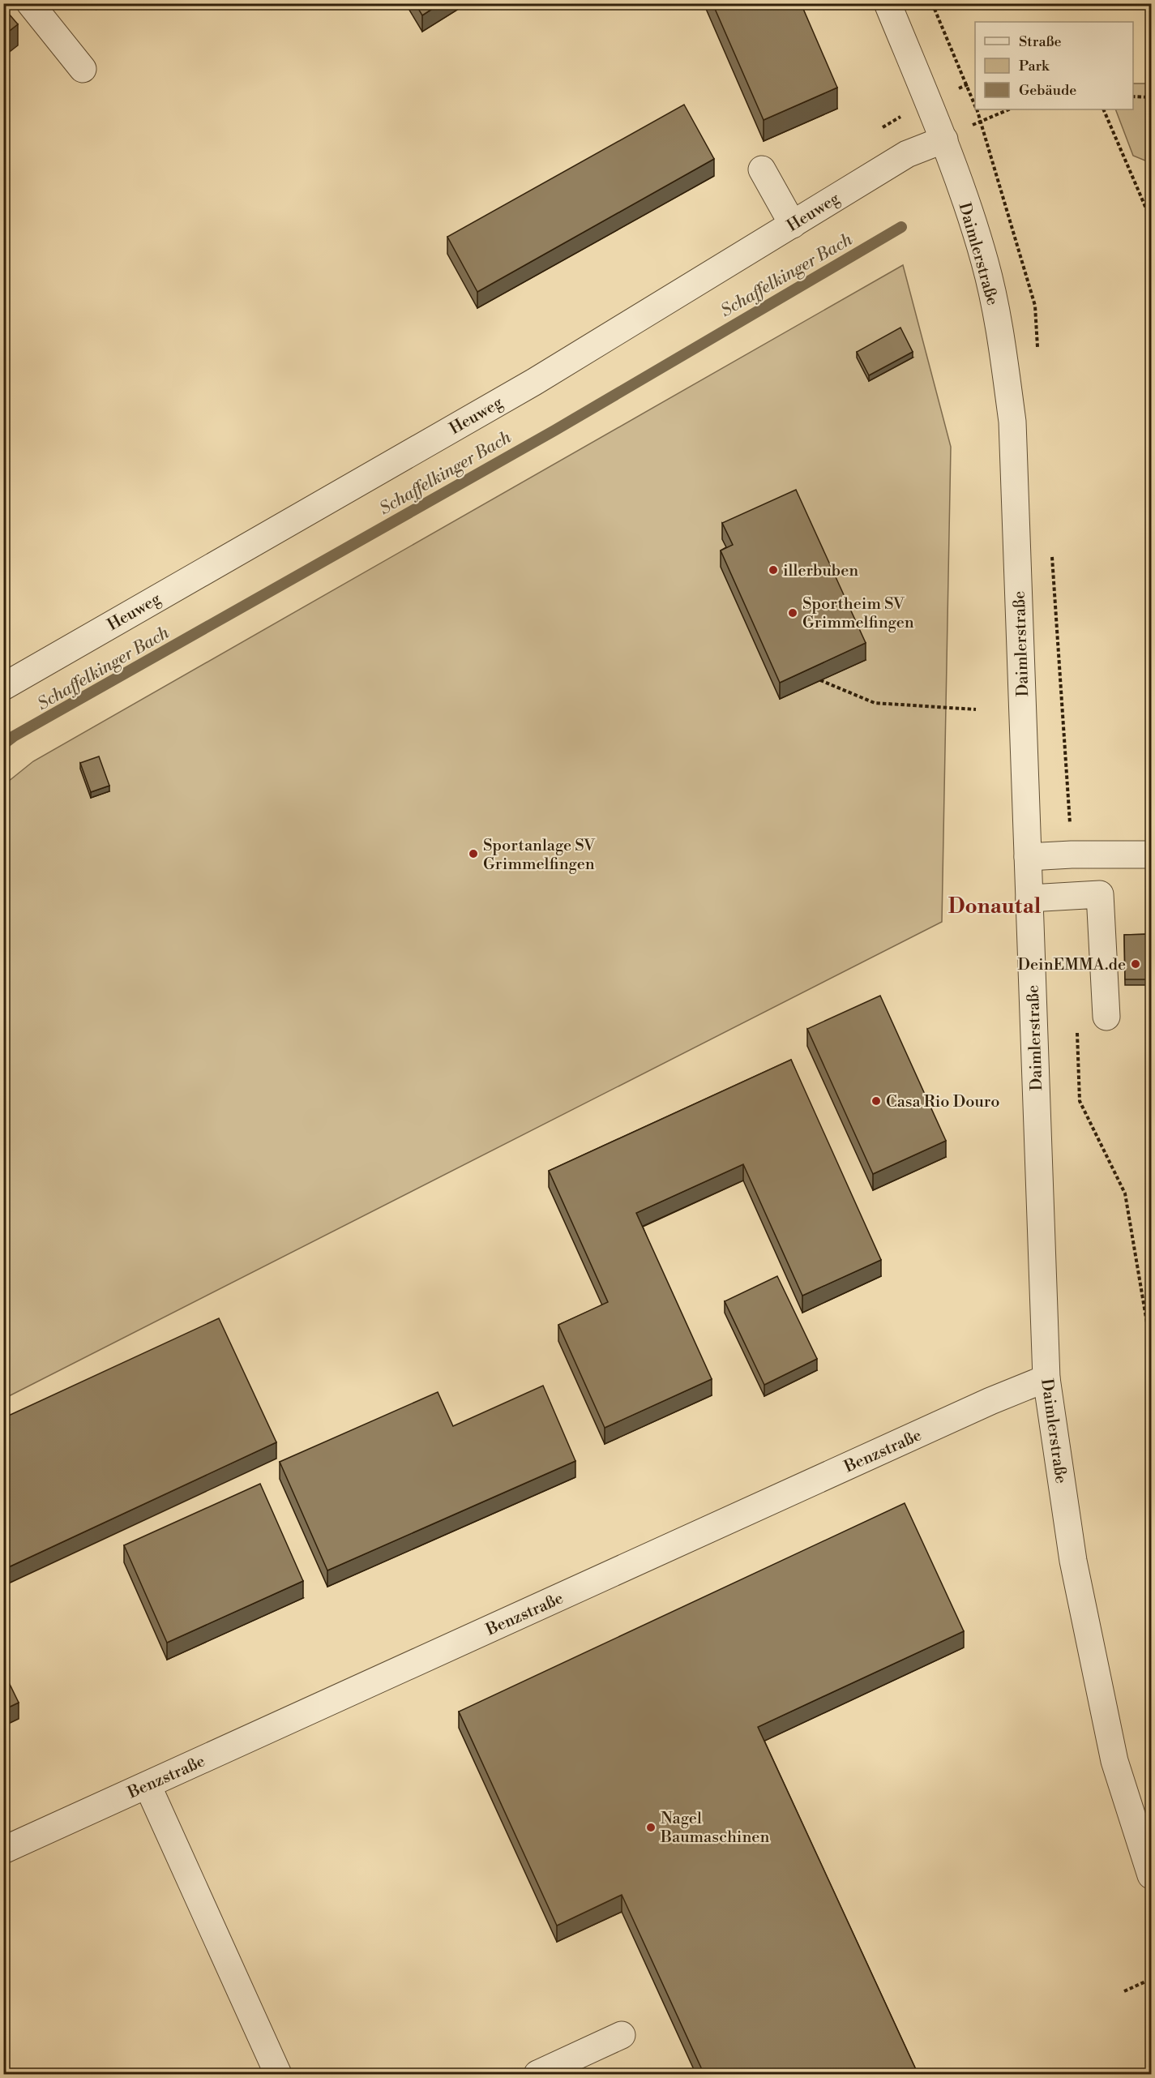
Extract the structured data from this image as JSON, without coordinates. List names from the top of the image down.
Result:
{
  "streets": {
    "street": ["Heuweg", "Daimlerstraße", "Benzstraße"]
  },
  "crossings": [
    ["Heuweg", "Daimlerstraße"],
    ["Daimlerstraße", "Benzstraße"]
  ],
  "districts": ["Donautal"],
  "water": ["Schaffelkinger Bach"],
  "places": [
    "illerbuben",
    "Sportheim SV Grimmelfingen",
    "Sportanlage SV Grimmelfingen",
    "DeinEMMA.de",
    "Casa Rio Douro",
    "Nagel Baumaschinen"
  ],
  "legend": ["Straße", "Park", "Gebäude"]
}
